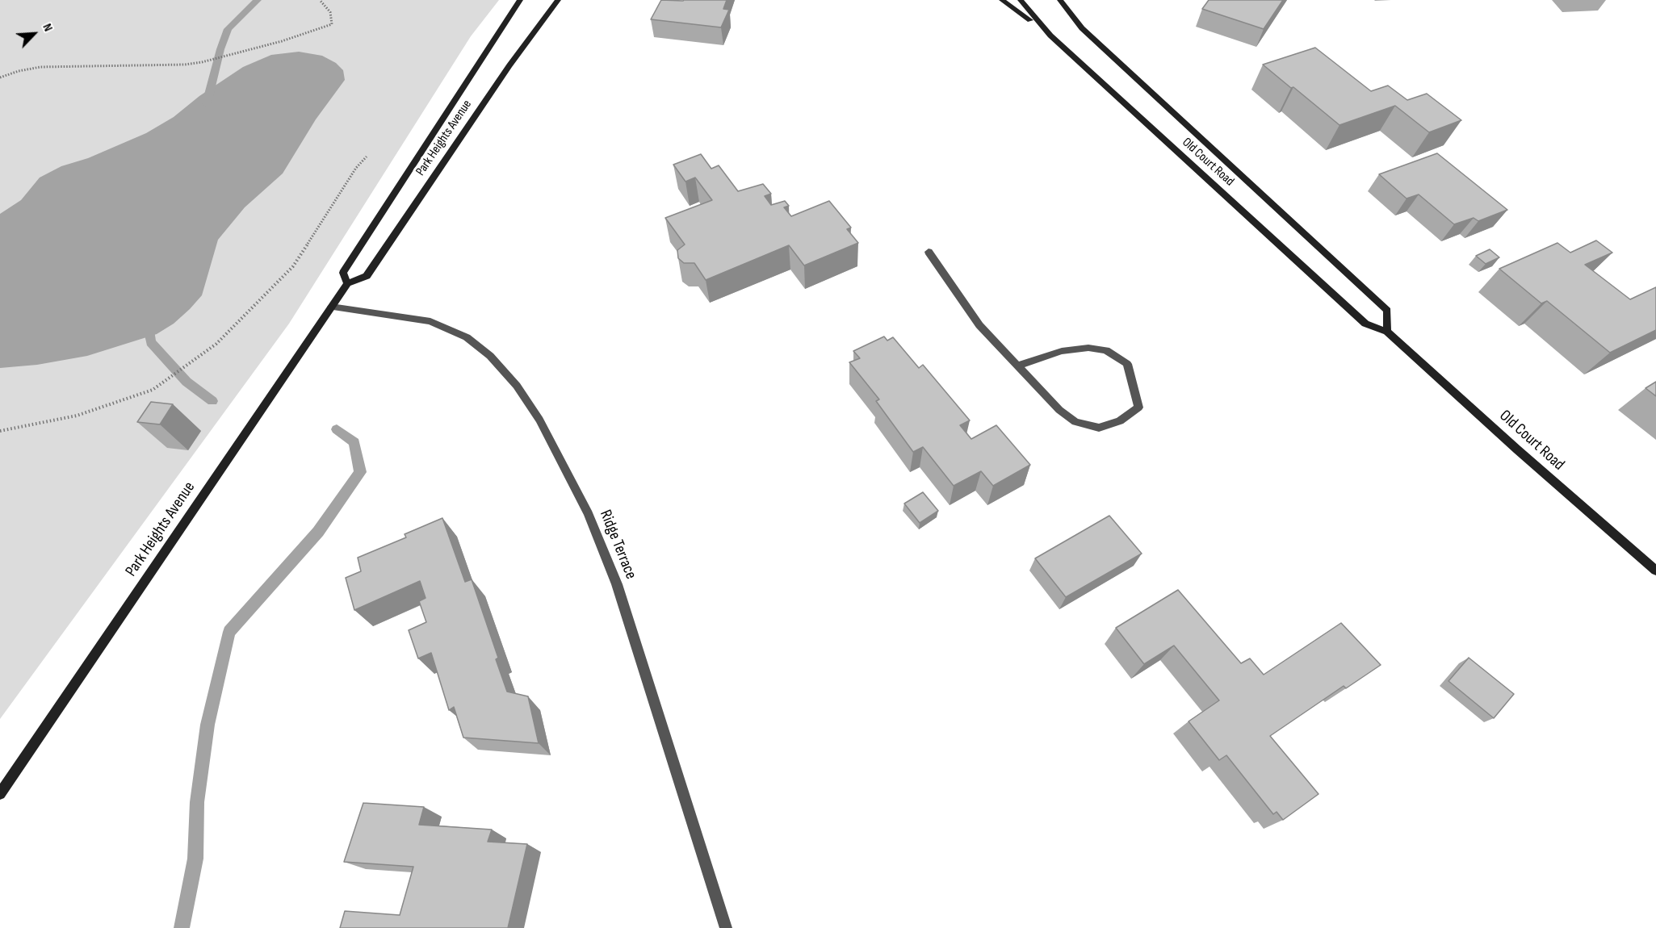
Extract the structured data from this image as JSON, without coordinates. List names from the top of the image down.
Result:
{
  "streets": {
    "main road": ["Park Heights Avenue", "Old Court Road"],
    "street": ["Ridge Terrace"]
  },
  "crossings": [
    ["Park Heights Avenue", "Ridge Terrace"]
  ],
  "north": "top right"
}
